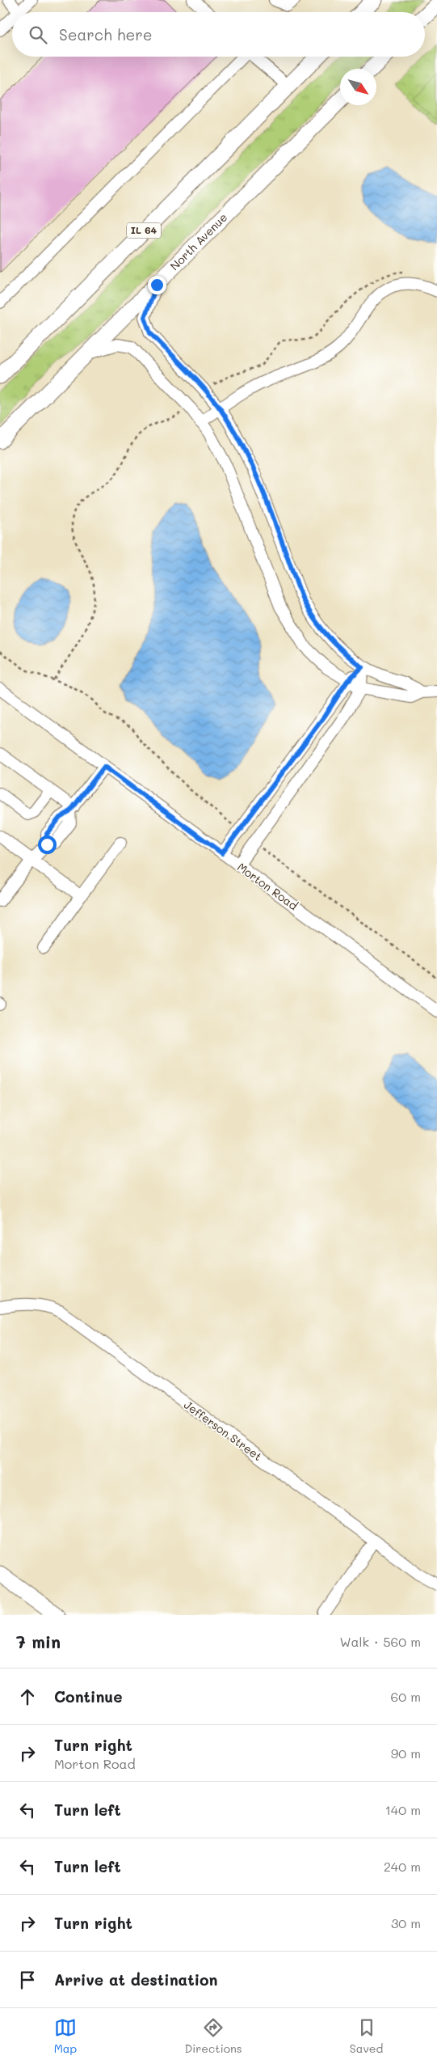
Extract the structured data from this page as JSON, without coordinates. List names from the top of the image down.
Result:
{
  "streets": {
    "main road": ["IL 64", "North Avenue"],
    "street": ["Morton Road", "Jefferson Street"]
  },
  "north": "bottom right",
  "page": {
    "search": "Search here",
    "heading": ["7 min", "Walk · 560 m"],
    "list": [
      ["Continue", "60 m"],
      ["Turn right", "Morton Road", "90 m"],
      ["Turn left", "140 m"],
      ["Turn left", "240 m"],
      ["Turn right", "30 m"],
      "Arrive at destination"
    ],
    "nav": ["Map", "Directions", "Saved"]
  }
}
